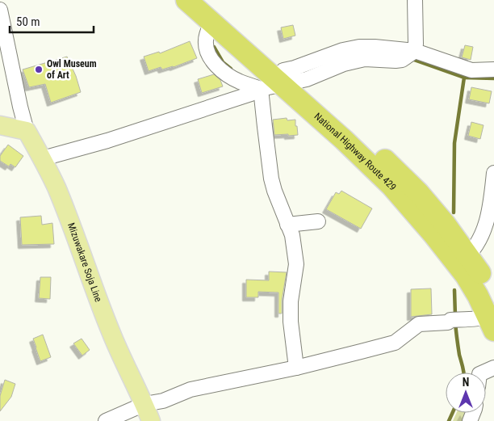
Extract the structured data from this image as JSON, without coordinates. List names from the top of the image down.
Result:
{
  "streets": {
    "highway": ["National Highway Route 429"],
    "main road": ["Mizuwakare Soja Line"]
  },
  "places": ["Owl Museum of Art"],
  "scale_bar": "50 m",
  "north": "top"
}
